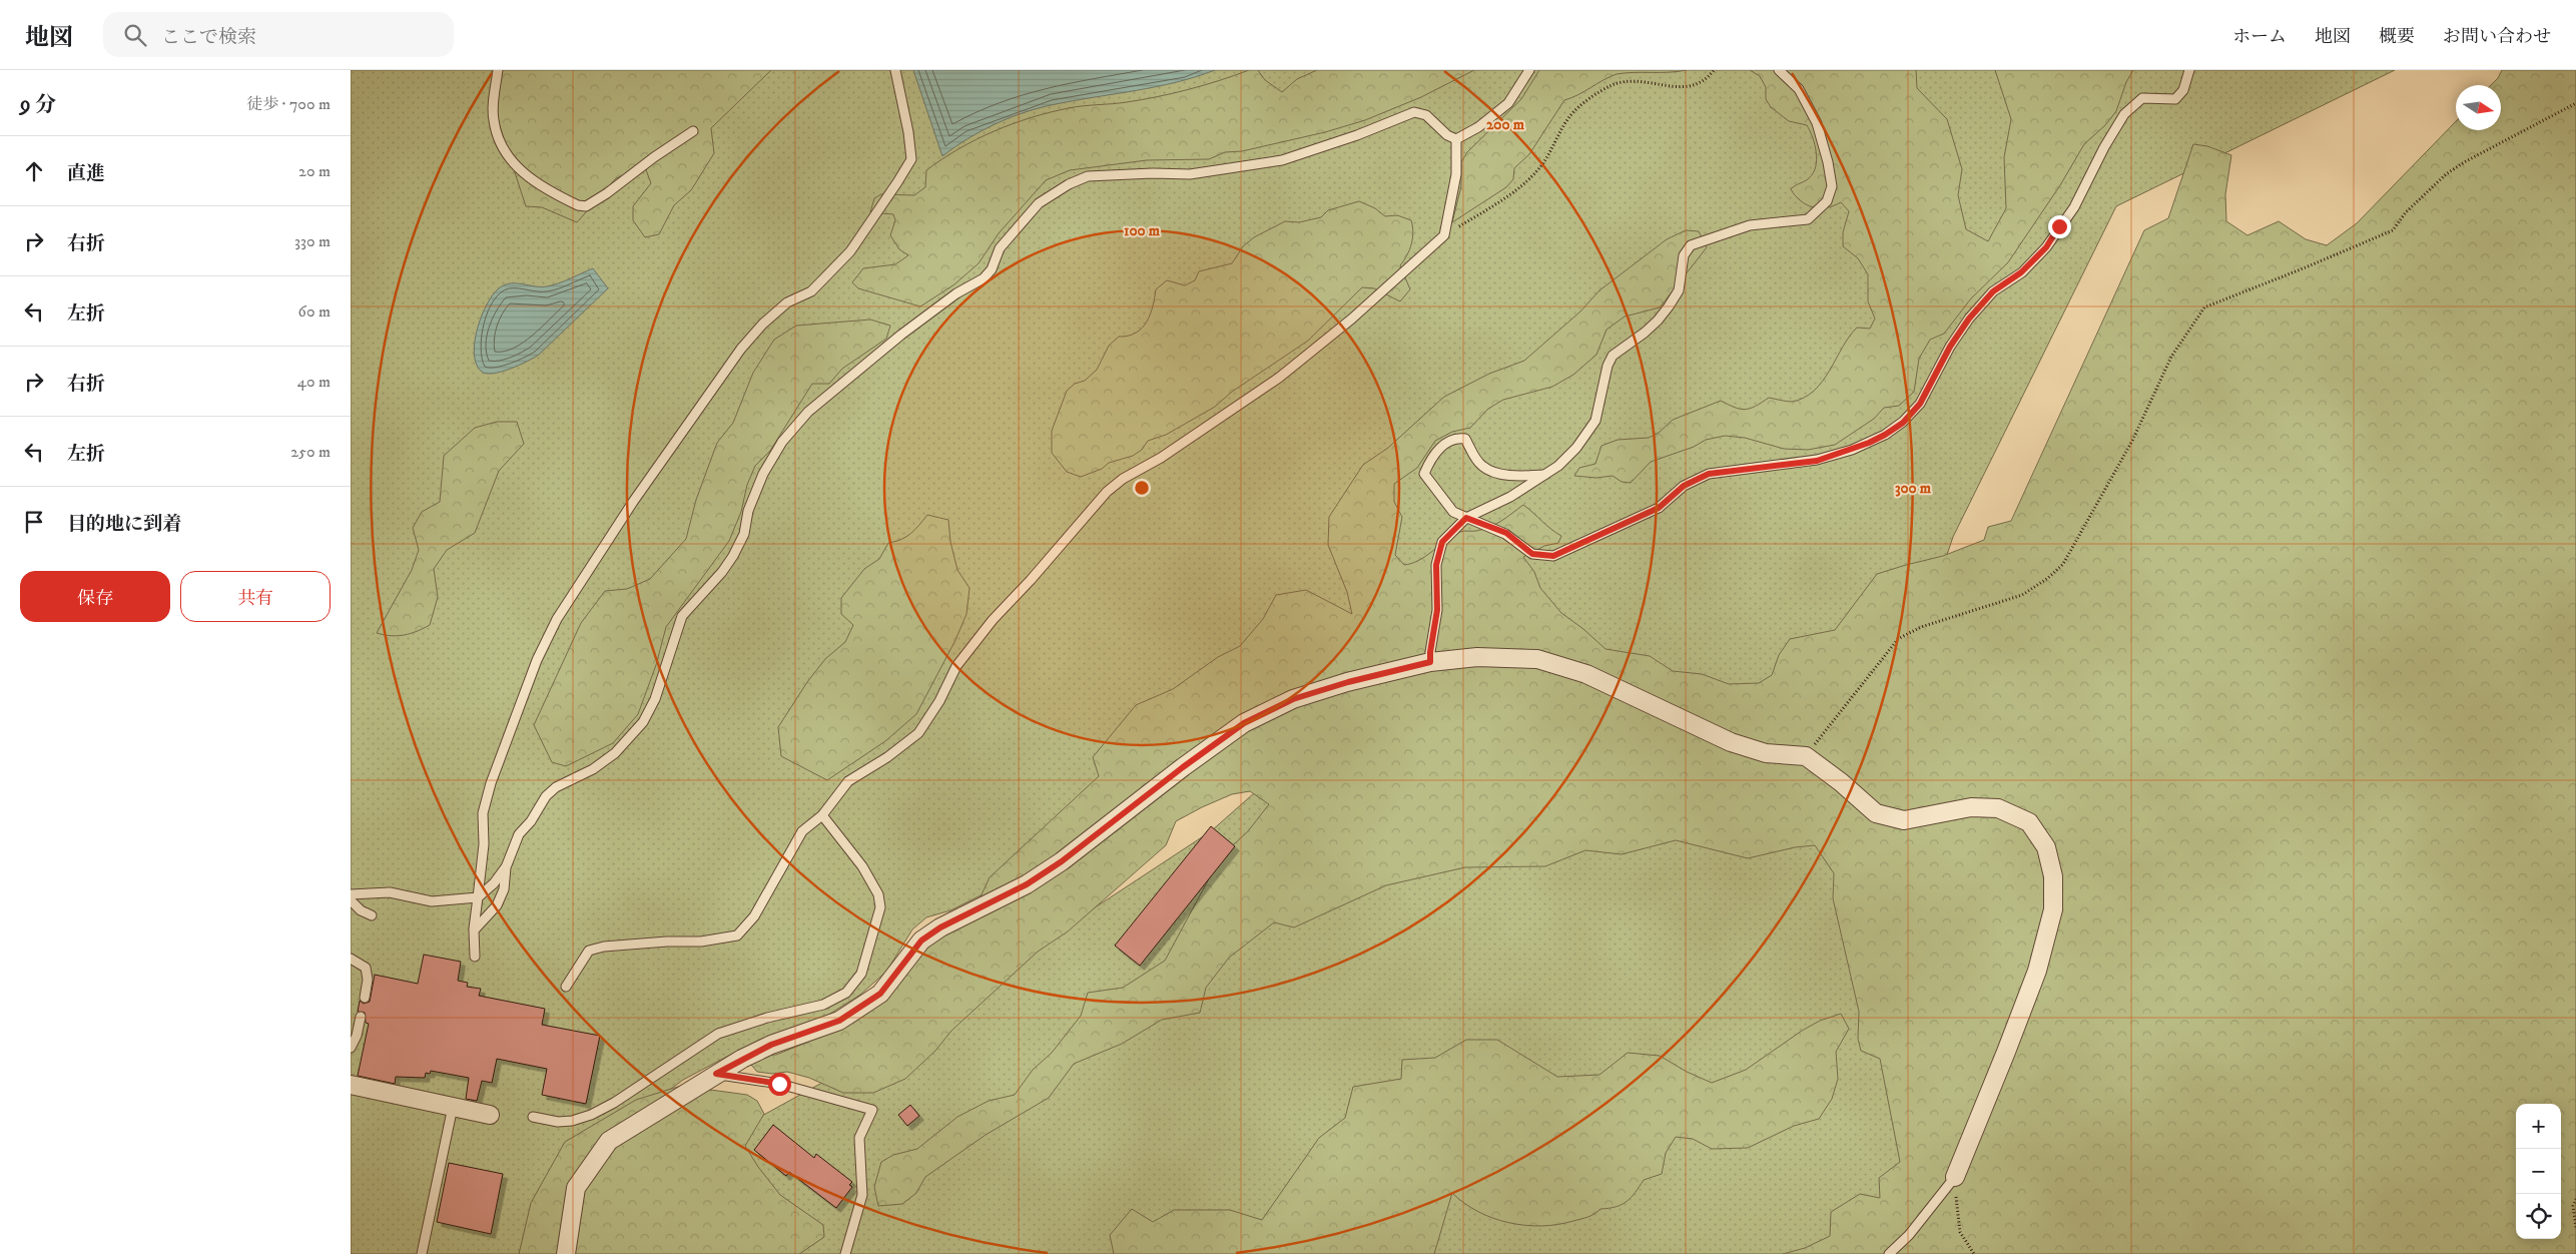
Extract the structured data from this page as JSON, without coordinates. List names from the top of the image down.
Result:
{
  "north": "right",
  "page": {
    "header": "地図",
    "search": "ここで検索",
    "nav": [
      "ホーム",
      "地図",
      "概要",
      "お問い合わせ"
    ],
    "heading": ["9 分", "徒歩 · 700 m"],
    "list": [
      ["直進", "20 m"],
      ["右折", "330 m"],
      ["左折", "60 m"],
      ["右折", "40 m"],
      ["左折", "250 m"],
      "目的地に到着"
    ],
    "buttons": ["保存", "共有"],
    "map_buttons": ["+", "−"]
  },
  "rings": ["200 m", "100 m", "300 m"]
}
